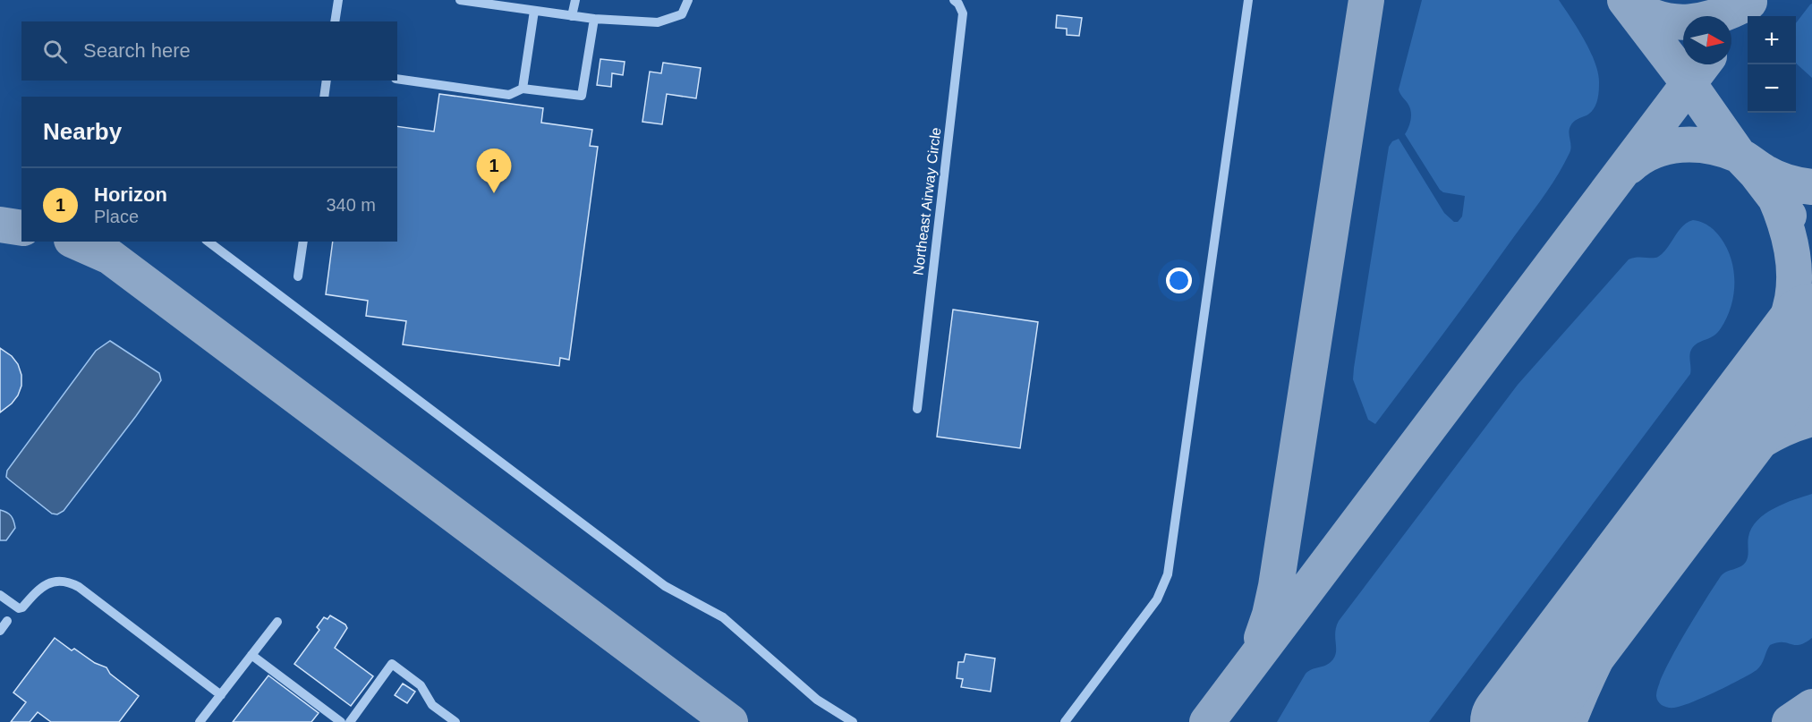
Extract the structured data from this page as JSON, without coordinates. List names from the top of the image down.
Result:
{
  "streets": {
    "street": ["Northeast Airway Circle"]
  },
  "north": "right",
  "page": {
    "map_buttons": ["+", "−"],
    "search": "Search here",
    "heading": "Nearby",
    "pins": "1",
    "list": [
      {
        "mark": "1",
        "name": "Horizon",
        "note": "Place",
        "value": "340 m"
      }
    ]
  }
}
